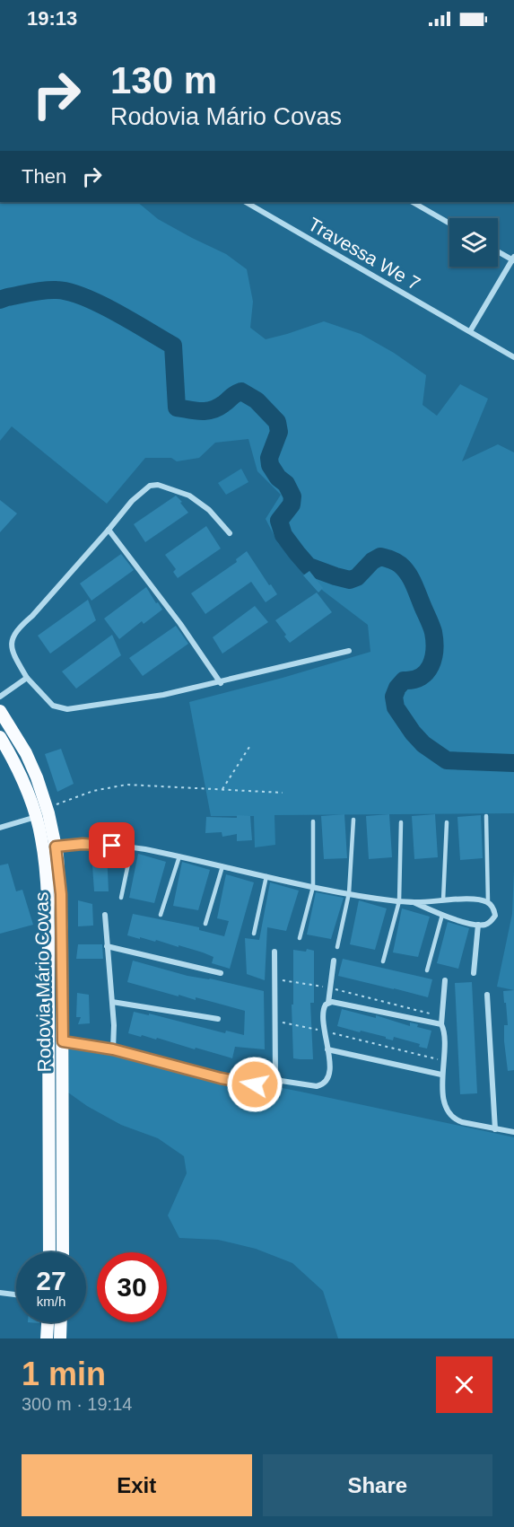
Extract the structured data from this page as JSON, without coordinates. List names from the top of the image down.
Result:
{
  "streets": {
    "main road": ["Rodovia Mário Covas"],
    "street": ["Travessa We 7"]
  },
  "page": {
    "status": "19:13",
    "turn": ["130 m", "Rodovia Mário Covas"],
    "then": "Then",
    "speed": "27 km/h",
    "limit": "30",
    "heading": ["1 min", "300 m · 19:14"],
    "buttons": ["Exit", "Share"]
  }
}
